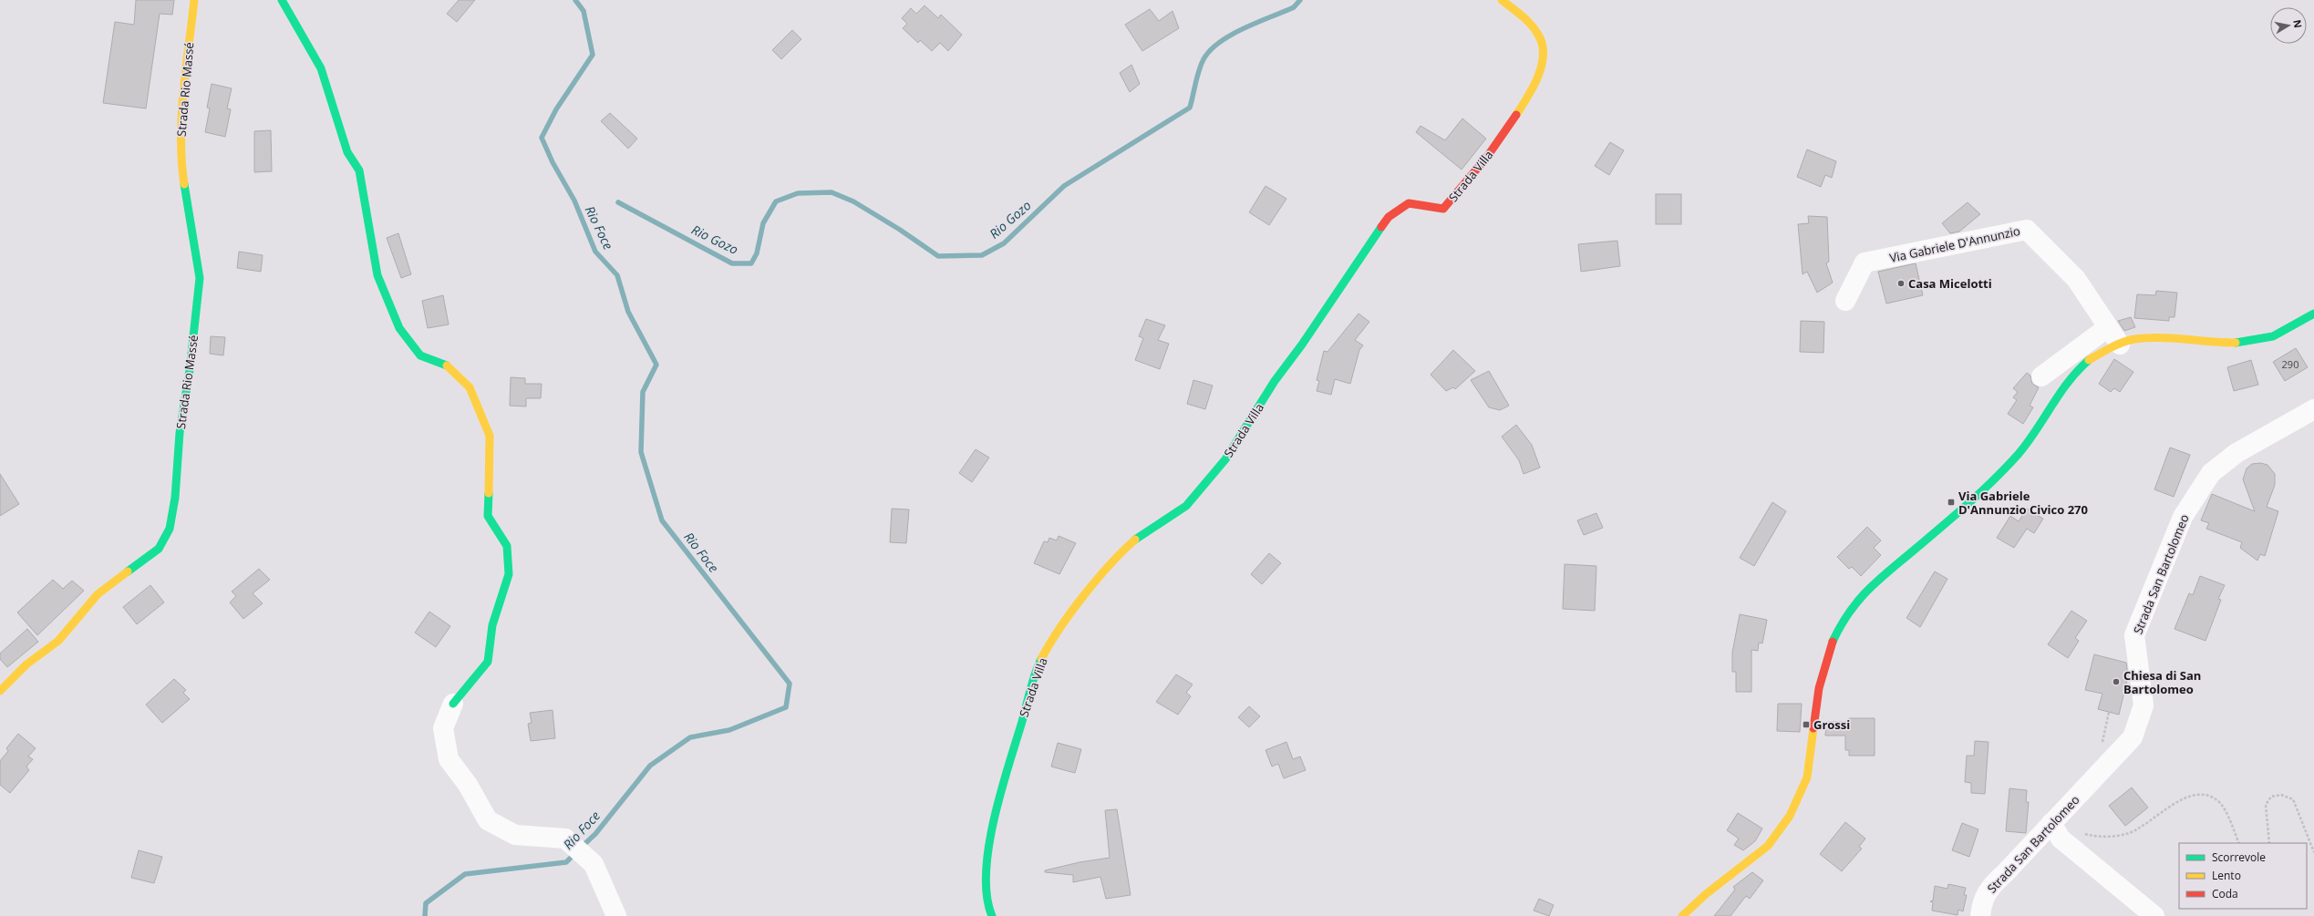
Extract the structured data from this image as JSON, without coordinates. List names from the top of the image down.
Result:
{
  "streets": {
    "street": [
      "Strada Rio Massé",
      "Strada Villa",
      "Via Gabriele D'Annunzio",
      "Strada San Bartolomeo"
    ]
  },
  "water": ["Rio Gozo", "Rio Foce"],
  "places": {
    "other": ["Casa Micelotti", "Chiesa di San Bartolomeo"],
    "transit": ["Via Gabriele D'Annunzio Civico 270", "Grossi"]
  },
  "house_numbers": ["290"],
  "legend": ["Scorrevole", "Lento", "Coda"],
  "north": "right"
}
